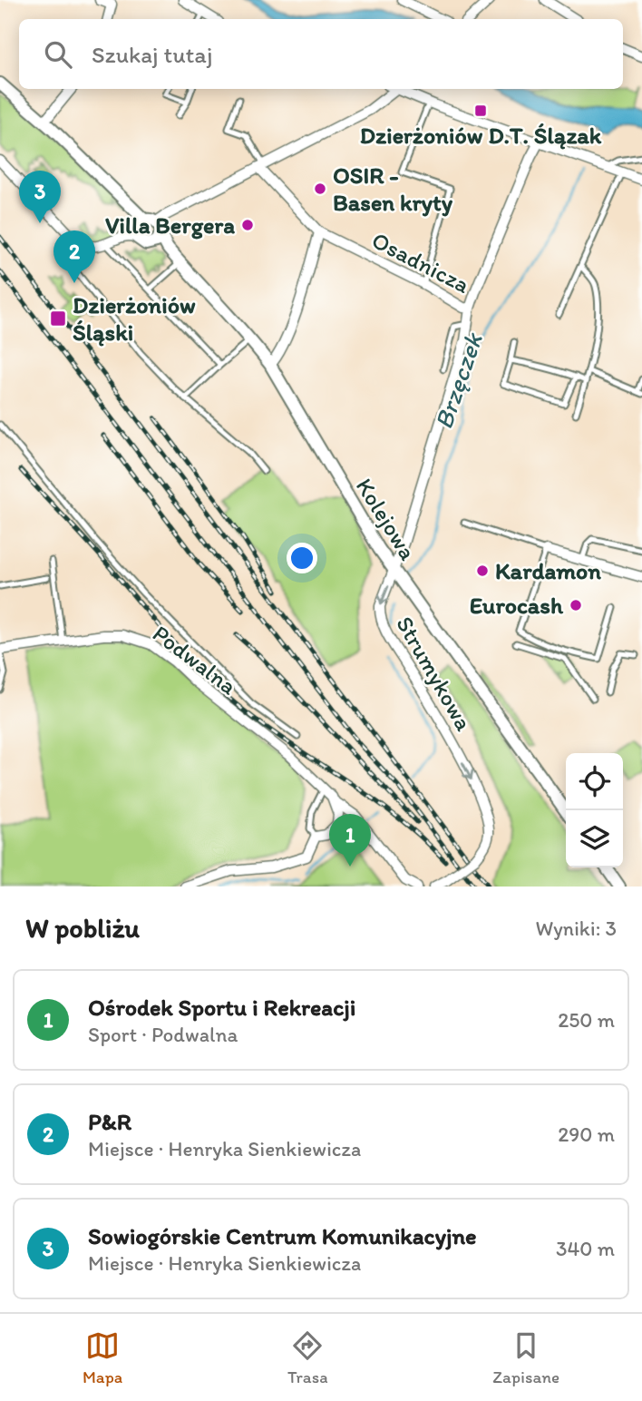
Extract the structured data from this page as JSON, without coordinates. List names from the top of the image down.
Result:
{
  "streets": {
    "street": [
      "Osadnicza",
      "Kolejowa",
      "Podwalna",
      "Strumykowa"
    ]
  },
  "crossings": [
    ["Osadnicza", "Strumykowa"],
    ["Kolejowa", "Strumykowa"]
  ],
  "one_way": ["Strumykowa"],
  "water": ["Brzęczek"],
  "places": {
    "transit": ["Dzierżoniów D.T. Ślązak", "Dzierżoniów Śląski"],
    "other": [
      "OSIR - Basen kryty",
      "Villa Bergera",
      "Kardamon",
      "Eurocash"
    ]
  },
  "page": {
    "search": "Szukaj tutaj",
    "pins": ["3", "2", "1"],
    "heading": ["W pobliżu", "Wyniki: 3"],
    "list": [
      {
        "mark": "1",
        "name": "Ośrodek Sportu i Rekreacji",
        "note": "Sport · Podwalna",
        "value": "250 m"
      },
      {
        "mark": "2",
        "name": "P&R",
        "note": "Miejsce · Henryka Sienkiewicza",
        "value": "290 m"
      },
      {
        "mark": "3",
        "name": "Sowiogórskie Centrum Komunikacyjne",
        "note": "Miejsce · Henryka Sienkiewicza",
        "value": "340 m"
      }
    ],
    "nav": ["Mapa", "Trasa", "Zapisane"]
  }
}
